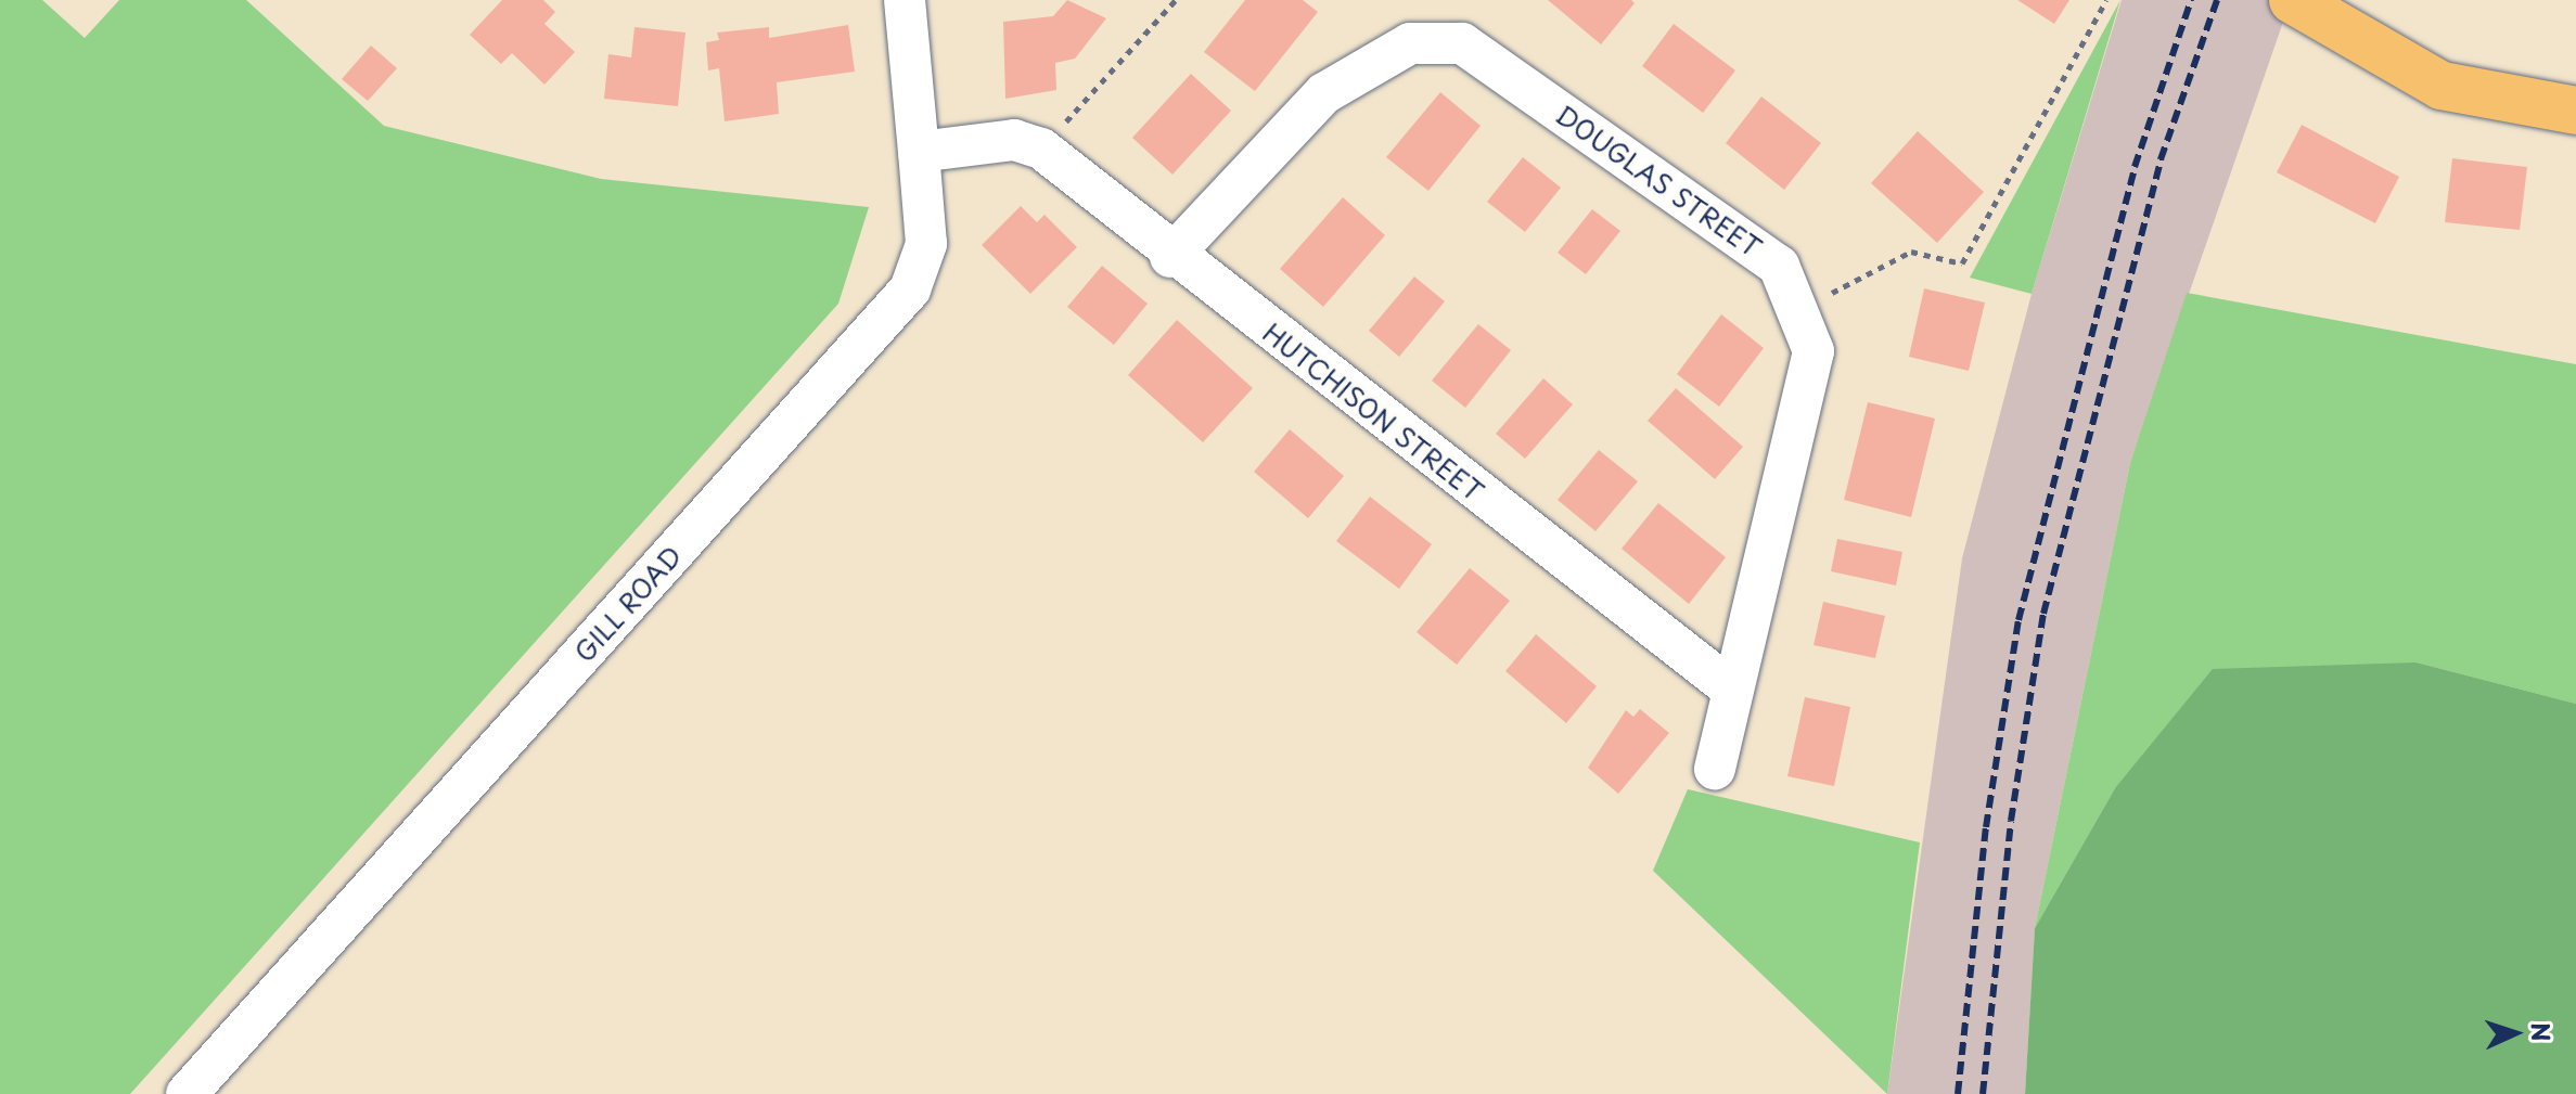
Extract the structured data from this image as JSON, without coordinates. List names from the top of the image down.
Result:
{
  "streets": {
    "street": ["DOUGLAS STREET", "HUTCHISON STREET", "GILL ROAD"]
  },
  "crossings": [
    ["DOUGLAS STREET", "HUTCHISON STREET"]
  ],
  "north": "right"
}
